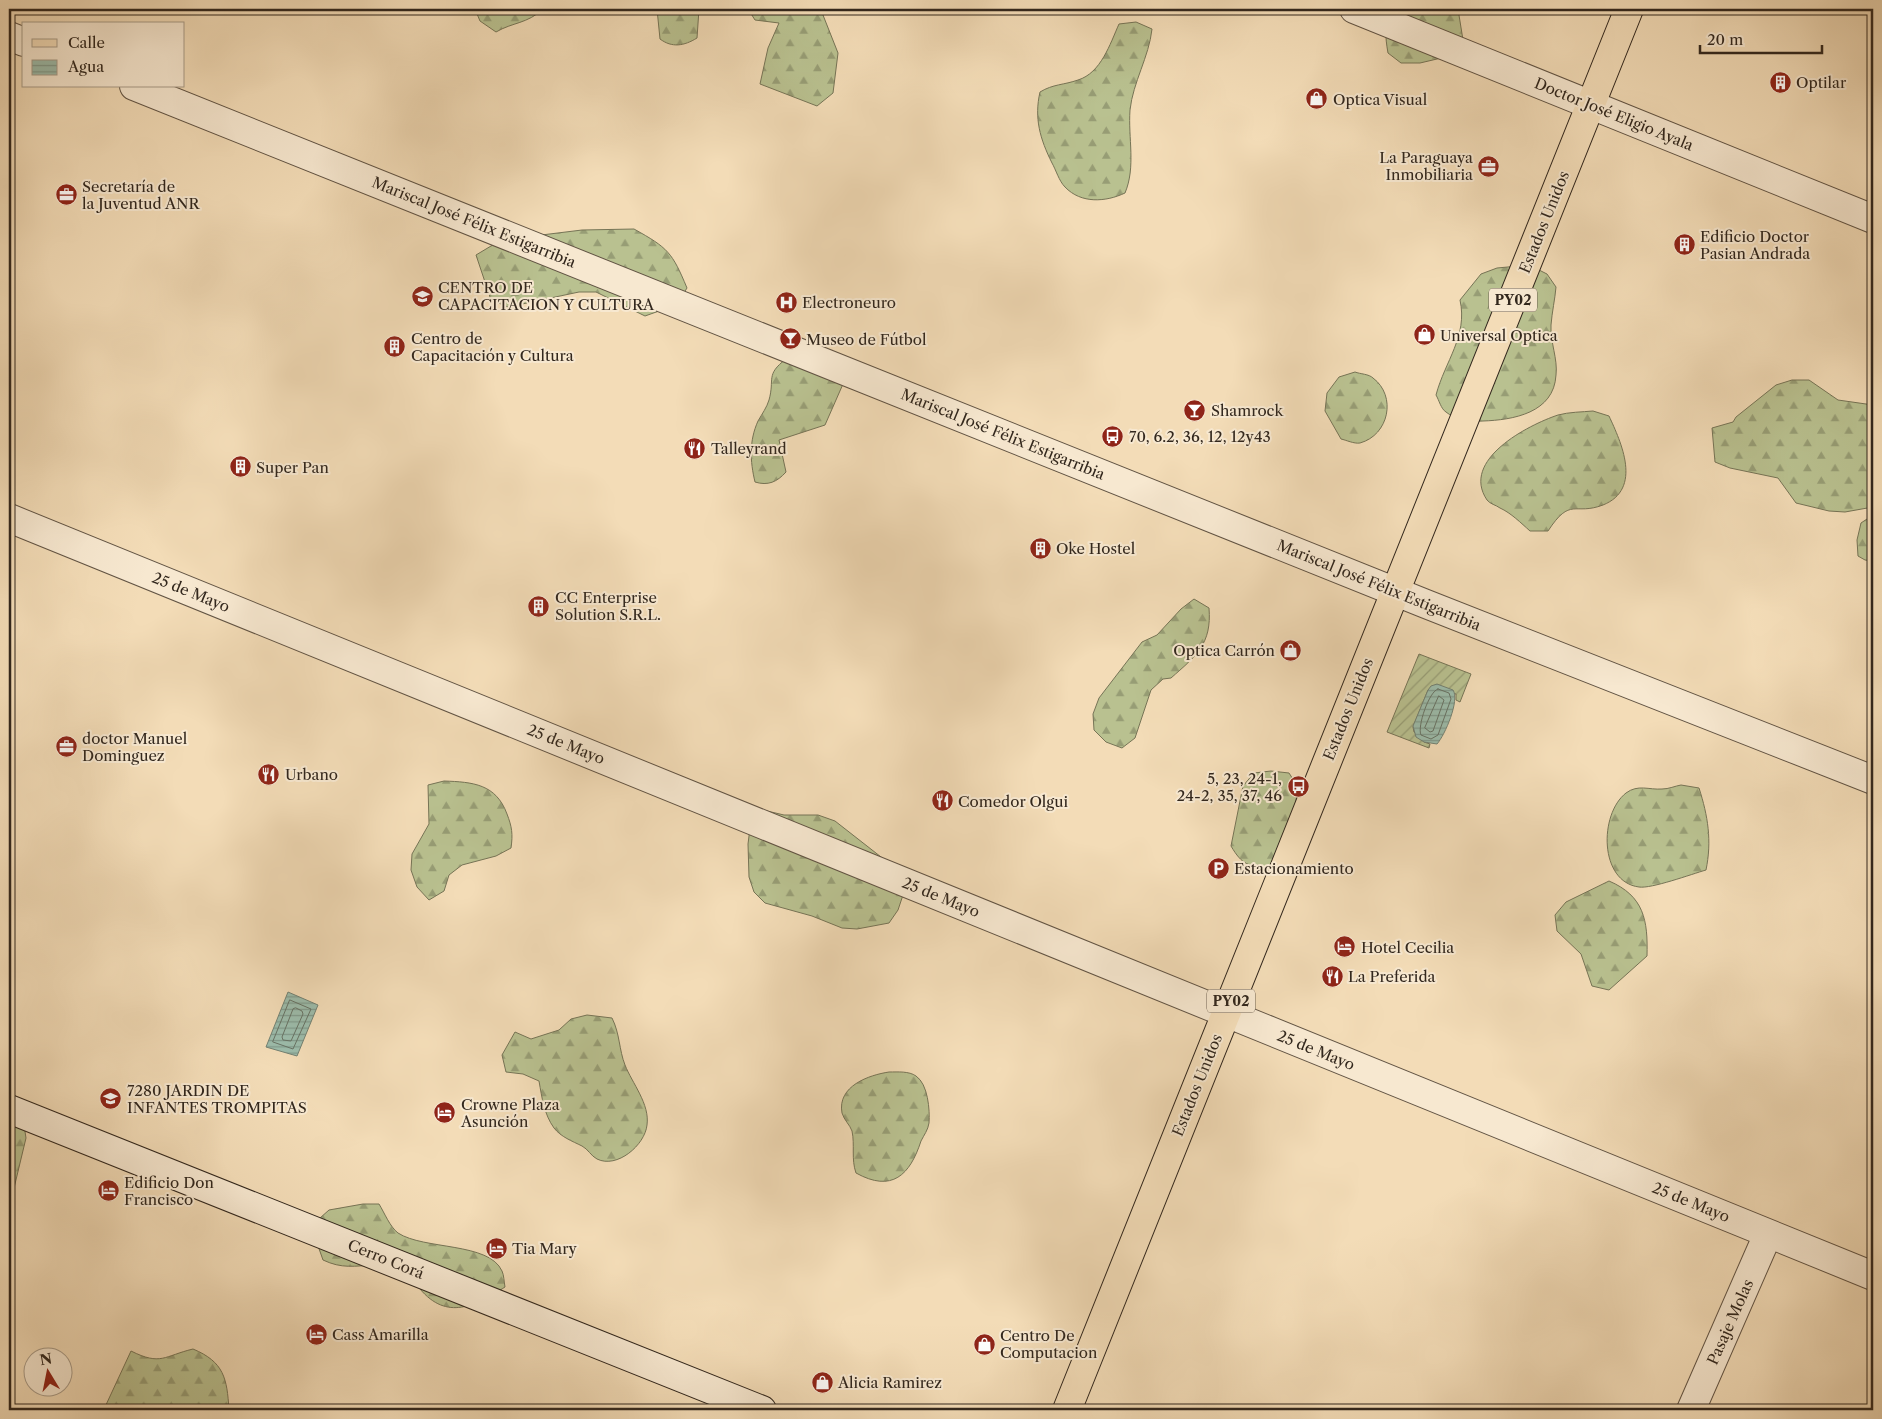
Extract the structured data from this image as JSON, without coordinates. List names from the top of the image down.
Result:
{
  "streets": {
    "main road": ["Estados Unidos", "PY02"],
    "street": [
      "Doctor José Eligio Ayala",
      "Mariscal José Félix Estigarribia",
      "25 de Mayo",
      "Cerro Corá",
      "Pasaje Molas"
    ]
  },
  "crossings": [
    ["Doctor José Eligio Ayala", "Estados Unidos"],
    ["Mariscal José Félix Estigarribia", "Estados Unidos"],
    ["Estados Unidos", "25 de Mayo"],
    ["25 de Mayo", "Pasaje Molas"]
  ],
  "places": {
    "building": [
      "Optilar",
      "Edificio Doctor Pasian Andrada",
      "Centro de Capacitación y Cultura",
      "Super Pan",
      "Oke Hostel",
      "CC Enterprise Solution S.R.L."
    ],
    "shop": [
      "Optica Visual",
      "Universal Optica",
      "Optica Carrón",
      "Centro De Computacion",
      "Alicia Ramirez"
    ],
    "office": ["La Paraguaya Inmobiliaria", "Secretaría de la Juventud ANR", "doctor Manuel Dominguez"],
    "school or university": ["CENTRO DE CAPACITACION Y CULTURA", "7280 JARDIN DE INFANTES TROMPITAS"],
    "hospital": ["Electroneuro"],
    "bar": ["Museo de Fútbol", "Shamrock"],
    "bus stop": ["70, 6.2, 36, 12, 12y43", "5, 23, 24-1, 24-2, 35, 37, 46"],
    "restaurant": [
      "Talleyrand",
      "Urbano",
      "Comedor Olgui",
      "La Preferida"
    ],
    "parking": ["Estacionamiento"],
    "hotel": [
      "Hotel Cecilia",
      "Crowne Plaza Asunción",
      "Edificio Don Francisco",
      "Tia Mary",
      "Cass Amarilla"
    ]
  },
  "legend": ["Calle", "Agua"],
  "scale_bar": "20 m",
  "north": "top"
}
